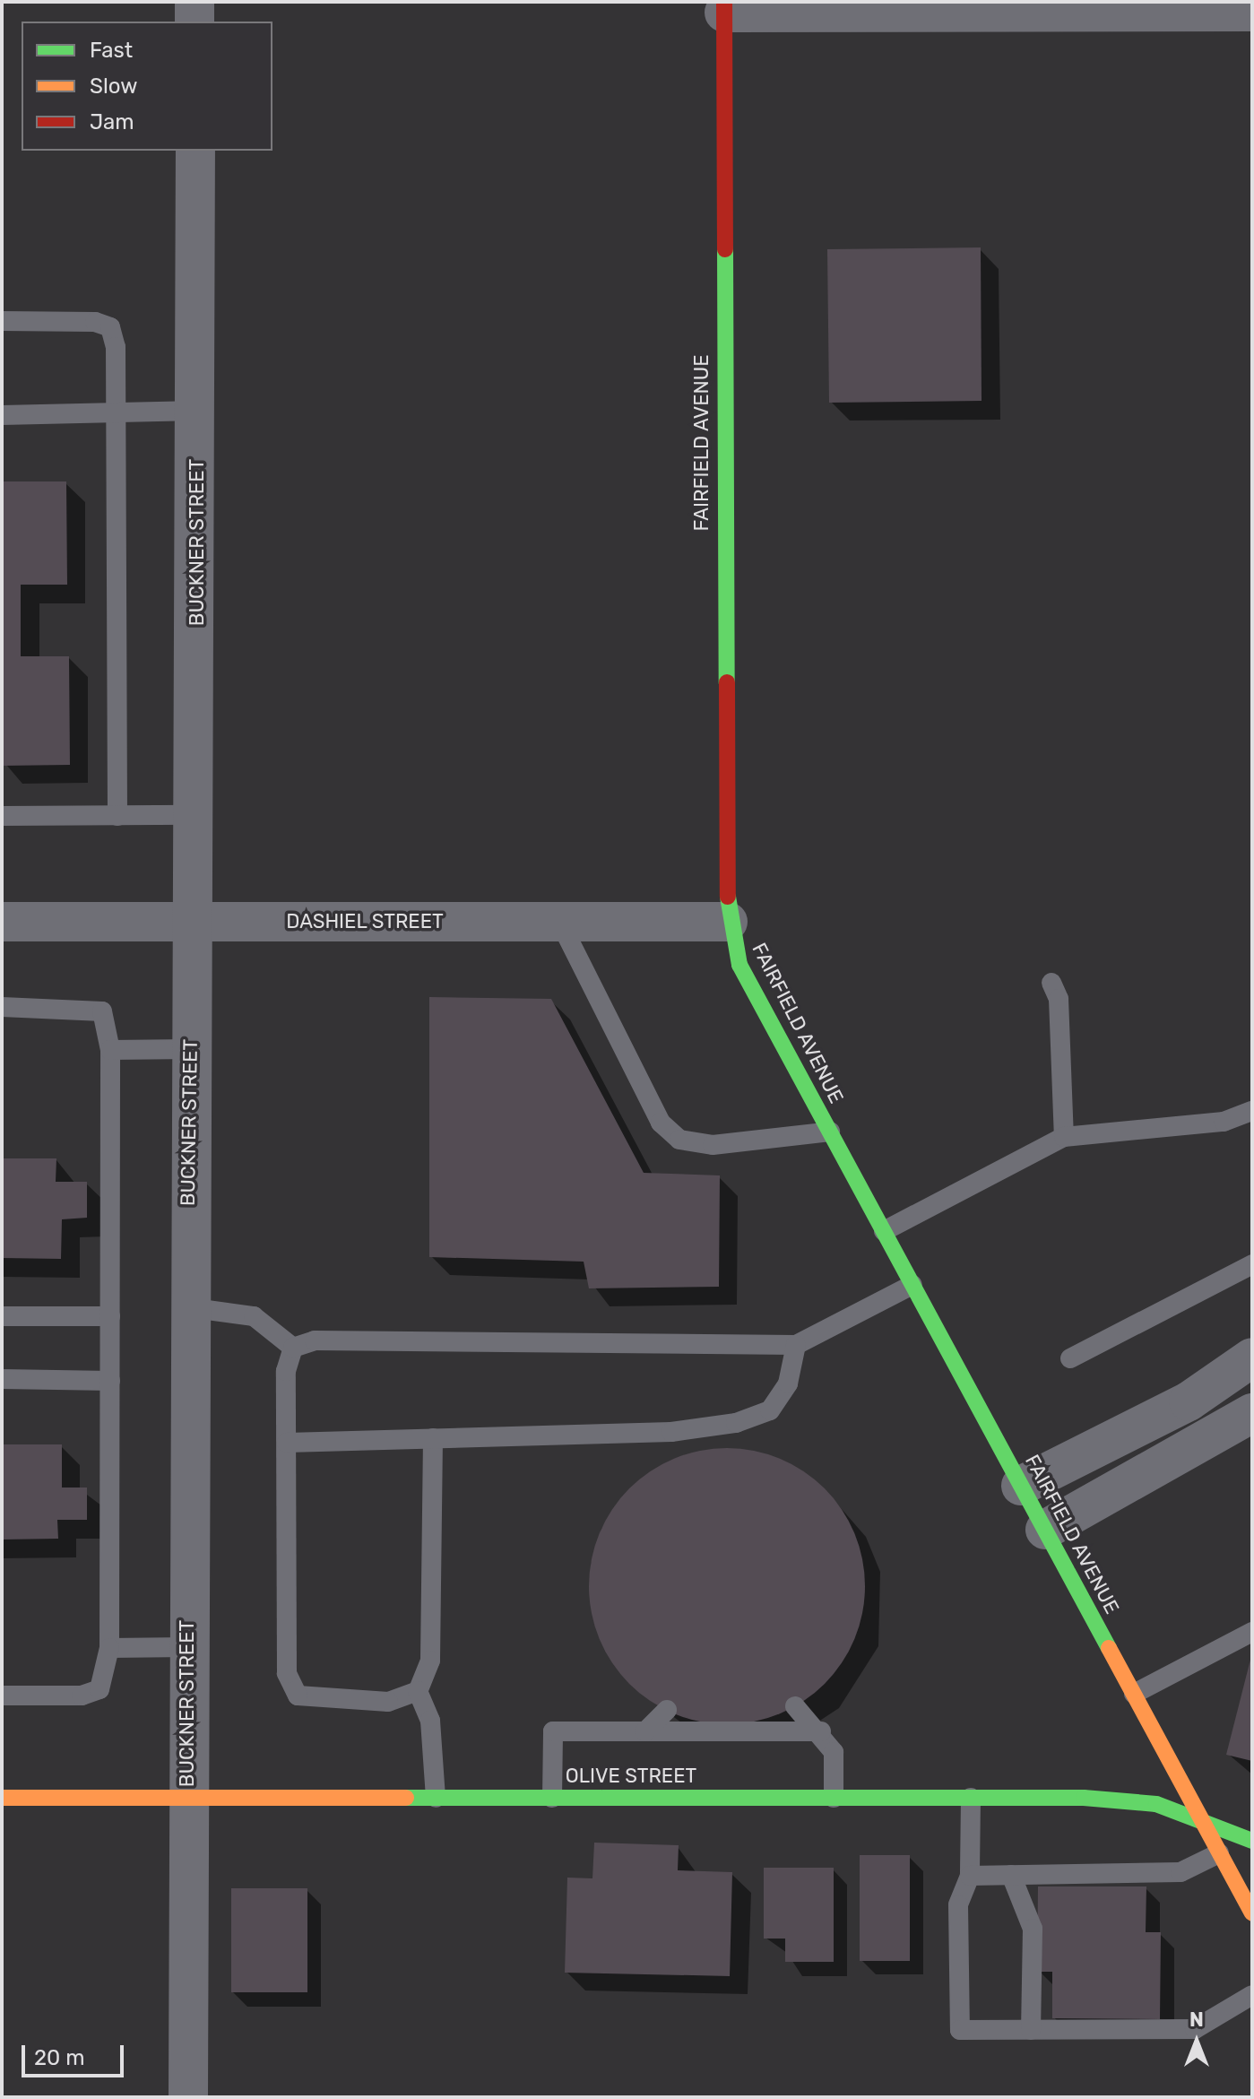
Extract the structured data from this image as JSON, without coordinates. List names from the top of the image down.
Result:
{
  "streets": {
    "street": [
      "FAIRFIELD AVENUE",
      "BUCKNER STREET",
      "DASHIEL STREET",
      "OLIVE STREET"
    ]
  },
  "crossings": [
    ["FAIRFIELD AVENUE", "DASHIEL STREET"],
    ["FAIRFIELD AVENUE", "OLIVE STREET"],
    ["BUCKNER STREET", "DASHIEL STREET"],
    ["BUCKNER STREET", "OLIVE STREET"]
  ],
  "legend": ["Fast", "Slow", "Jam"],
  "scale_bar": "20 m",
  "north": "top"
}
